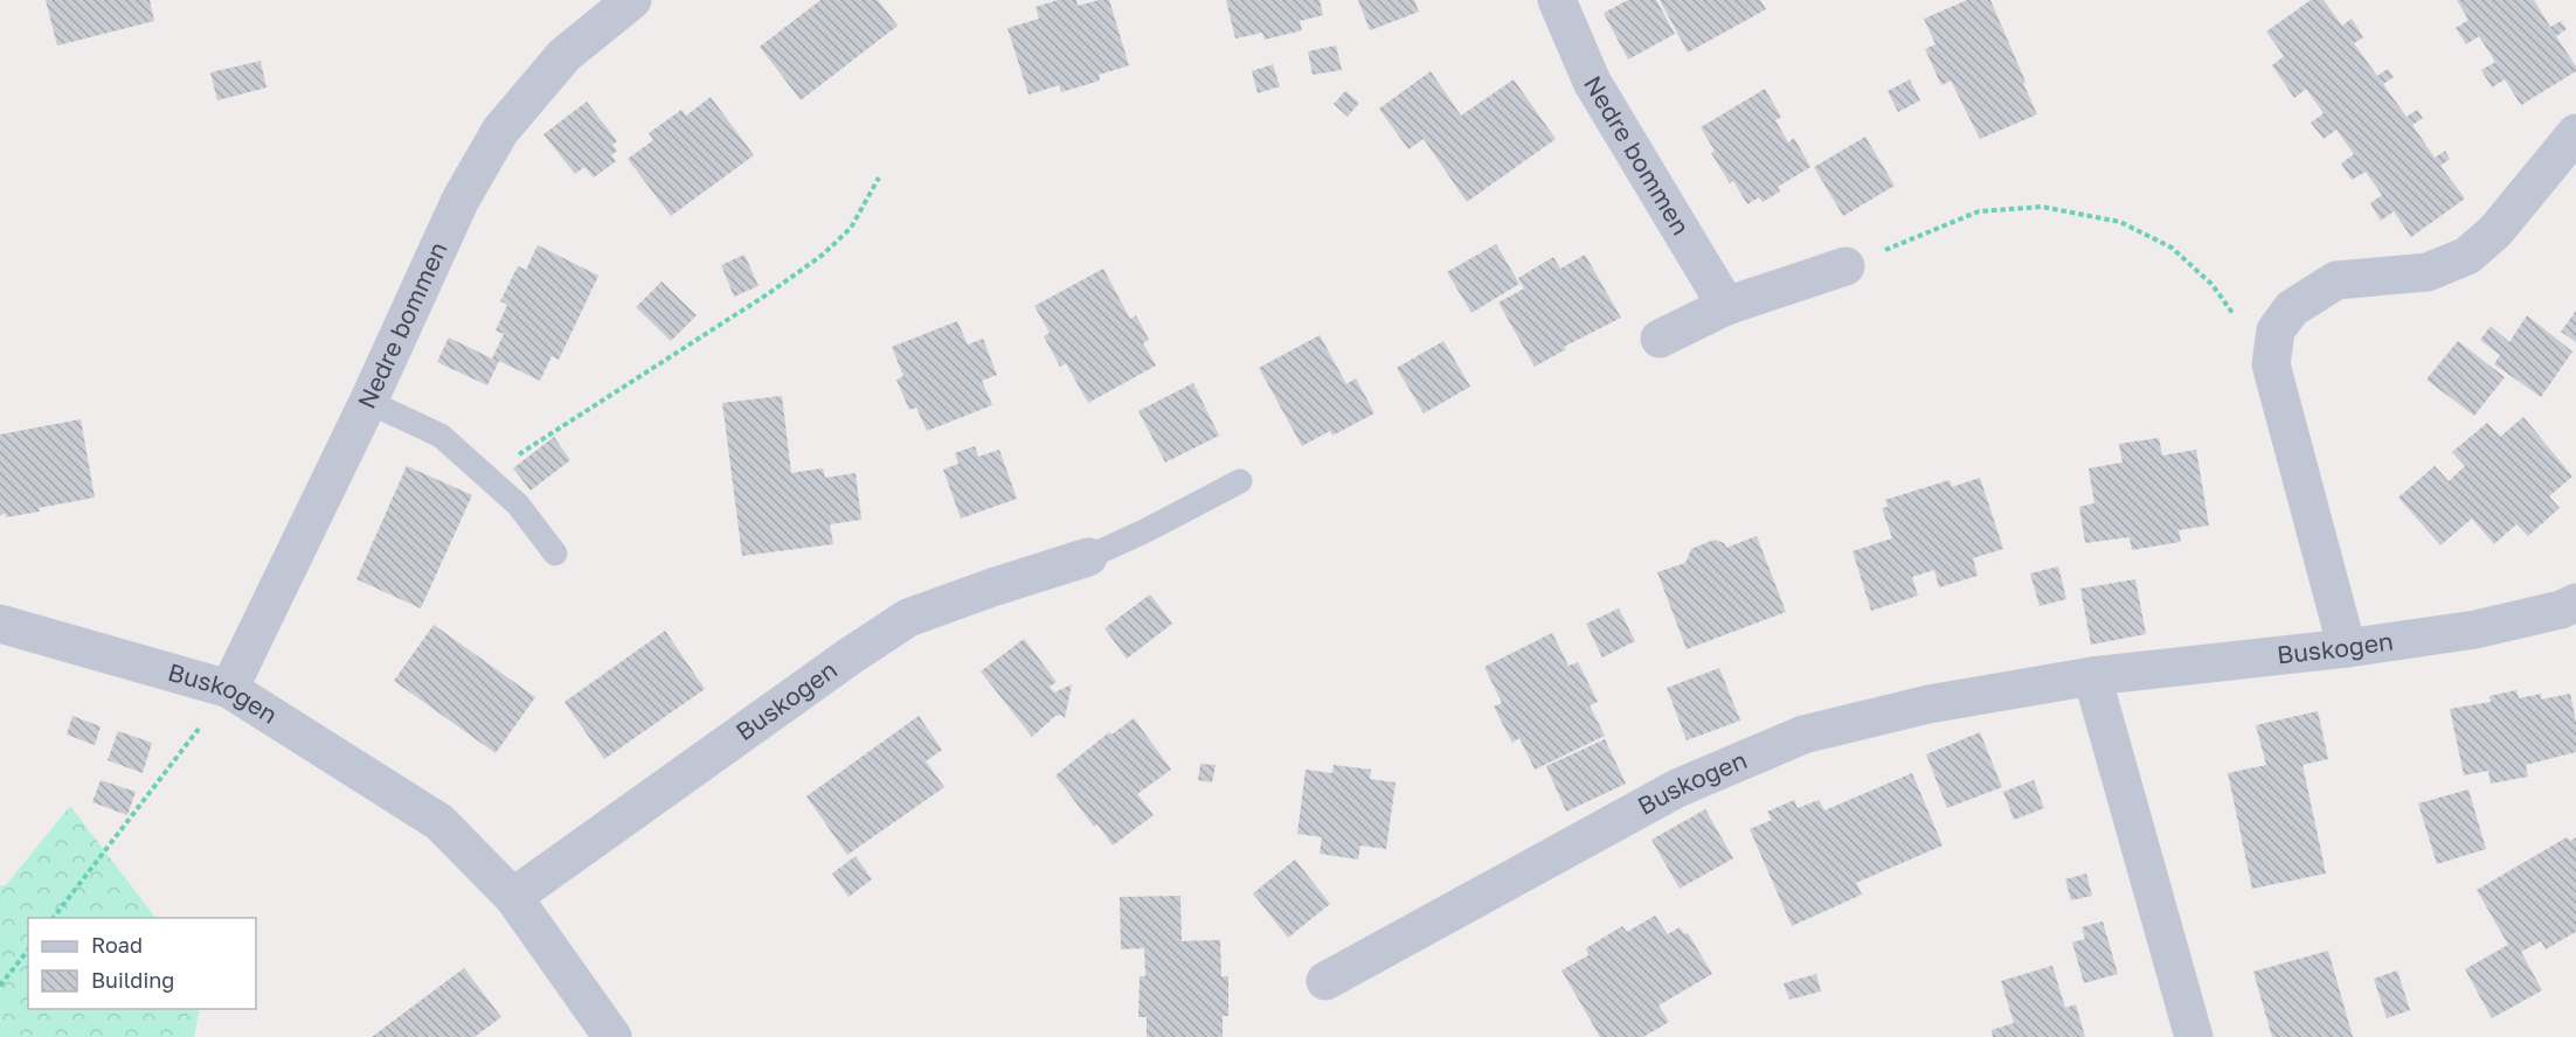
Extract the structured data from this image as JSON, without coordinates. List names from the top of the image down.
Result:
{
  "streets": {
    "street": ["Nedre bommen", "Buskogen"]
  },
  "crossings": [
    ["Nedre bommen", "Buskogen"]
  ],
  "legend": ["Road", "Building"]
}
